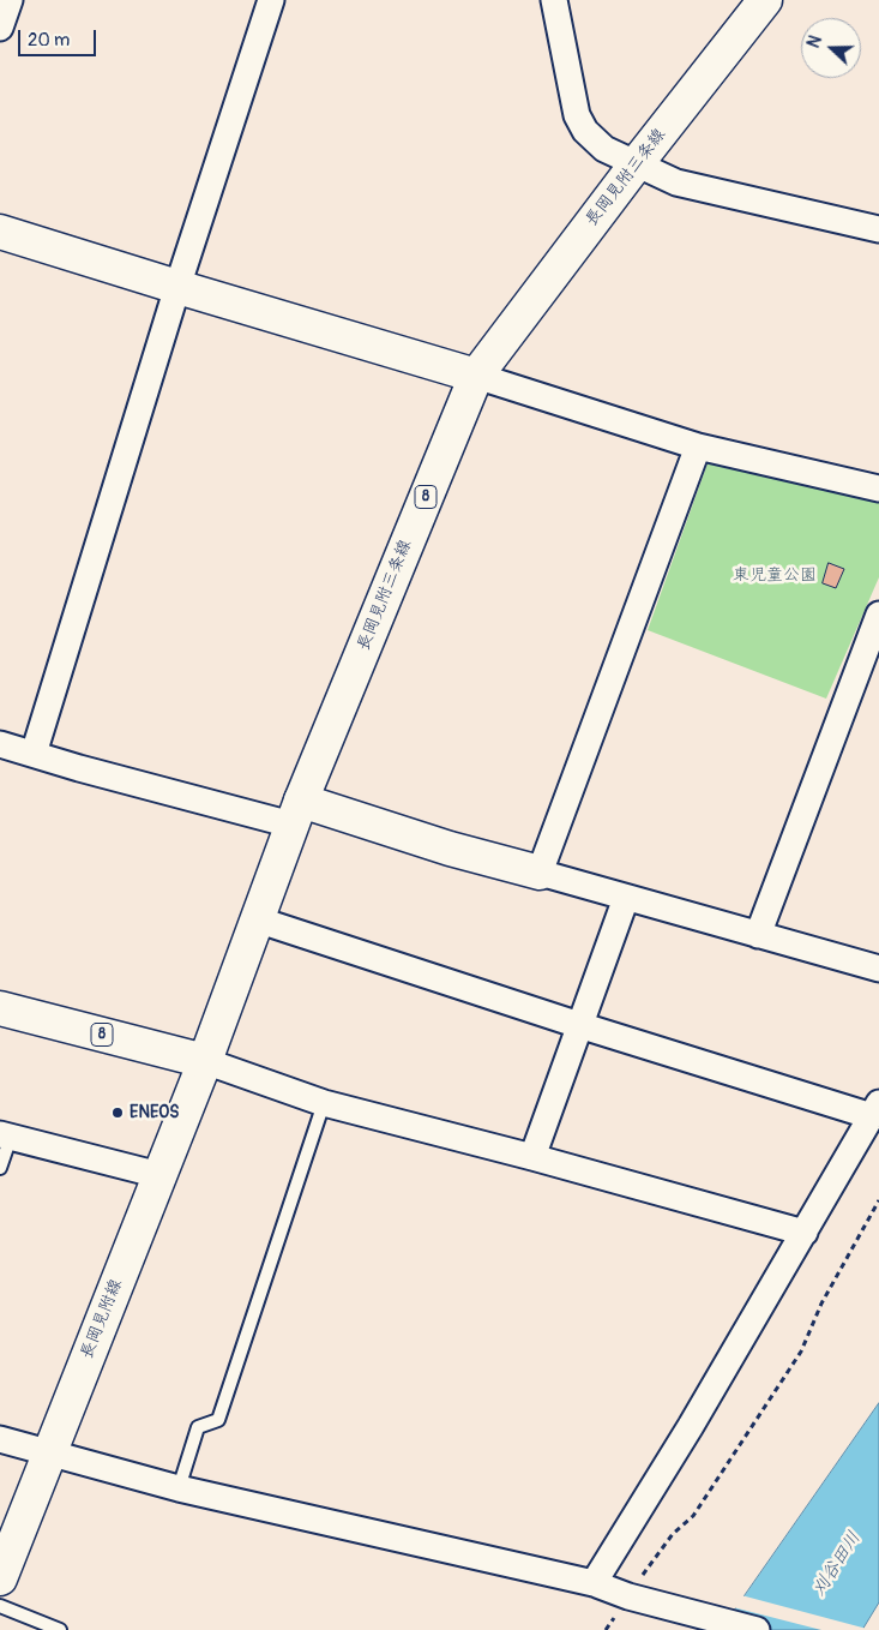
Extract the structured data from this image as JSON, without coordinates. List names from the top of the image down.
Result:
{
  "streets": {
    "main road": ["長岡見附三条線", "8", "長岡見附線"]
  },
  "crossings": [
    ["長岡見附三条線", "8"],
    ["長岡見附三条線", "長岡見附線"],
    ["8", "長岡見附線"]
  ],
  "water": ["刈谷田川"],
  "parks": ["東児童公園"],
  "places": ["ENEOS"],
  "scale_bar": "20 m",
  "north": "left"
}
